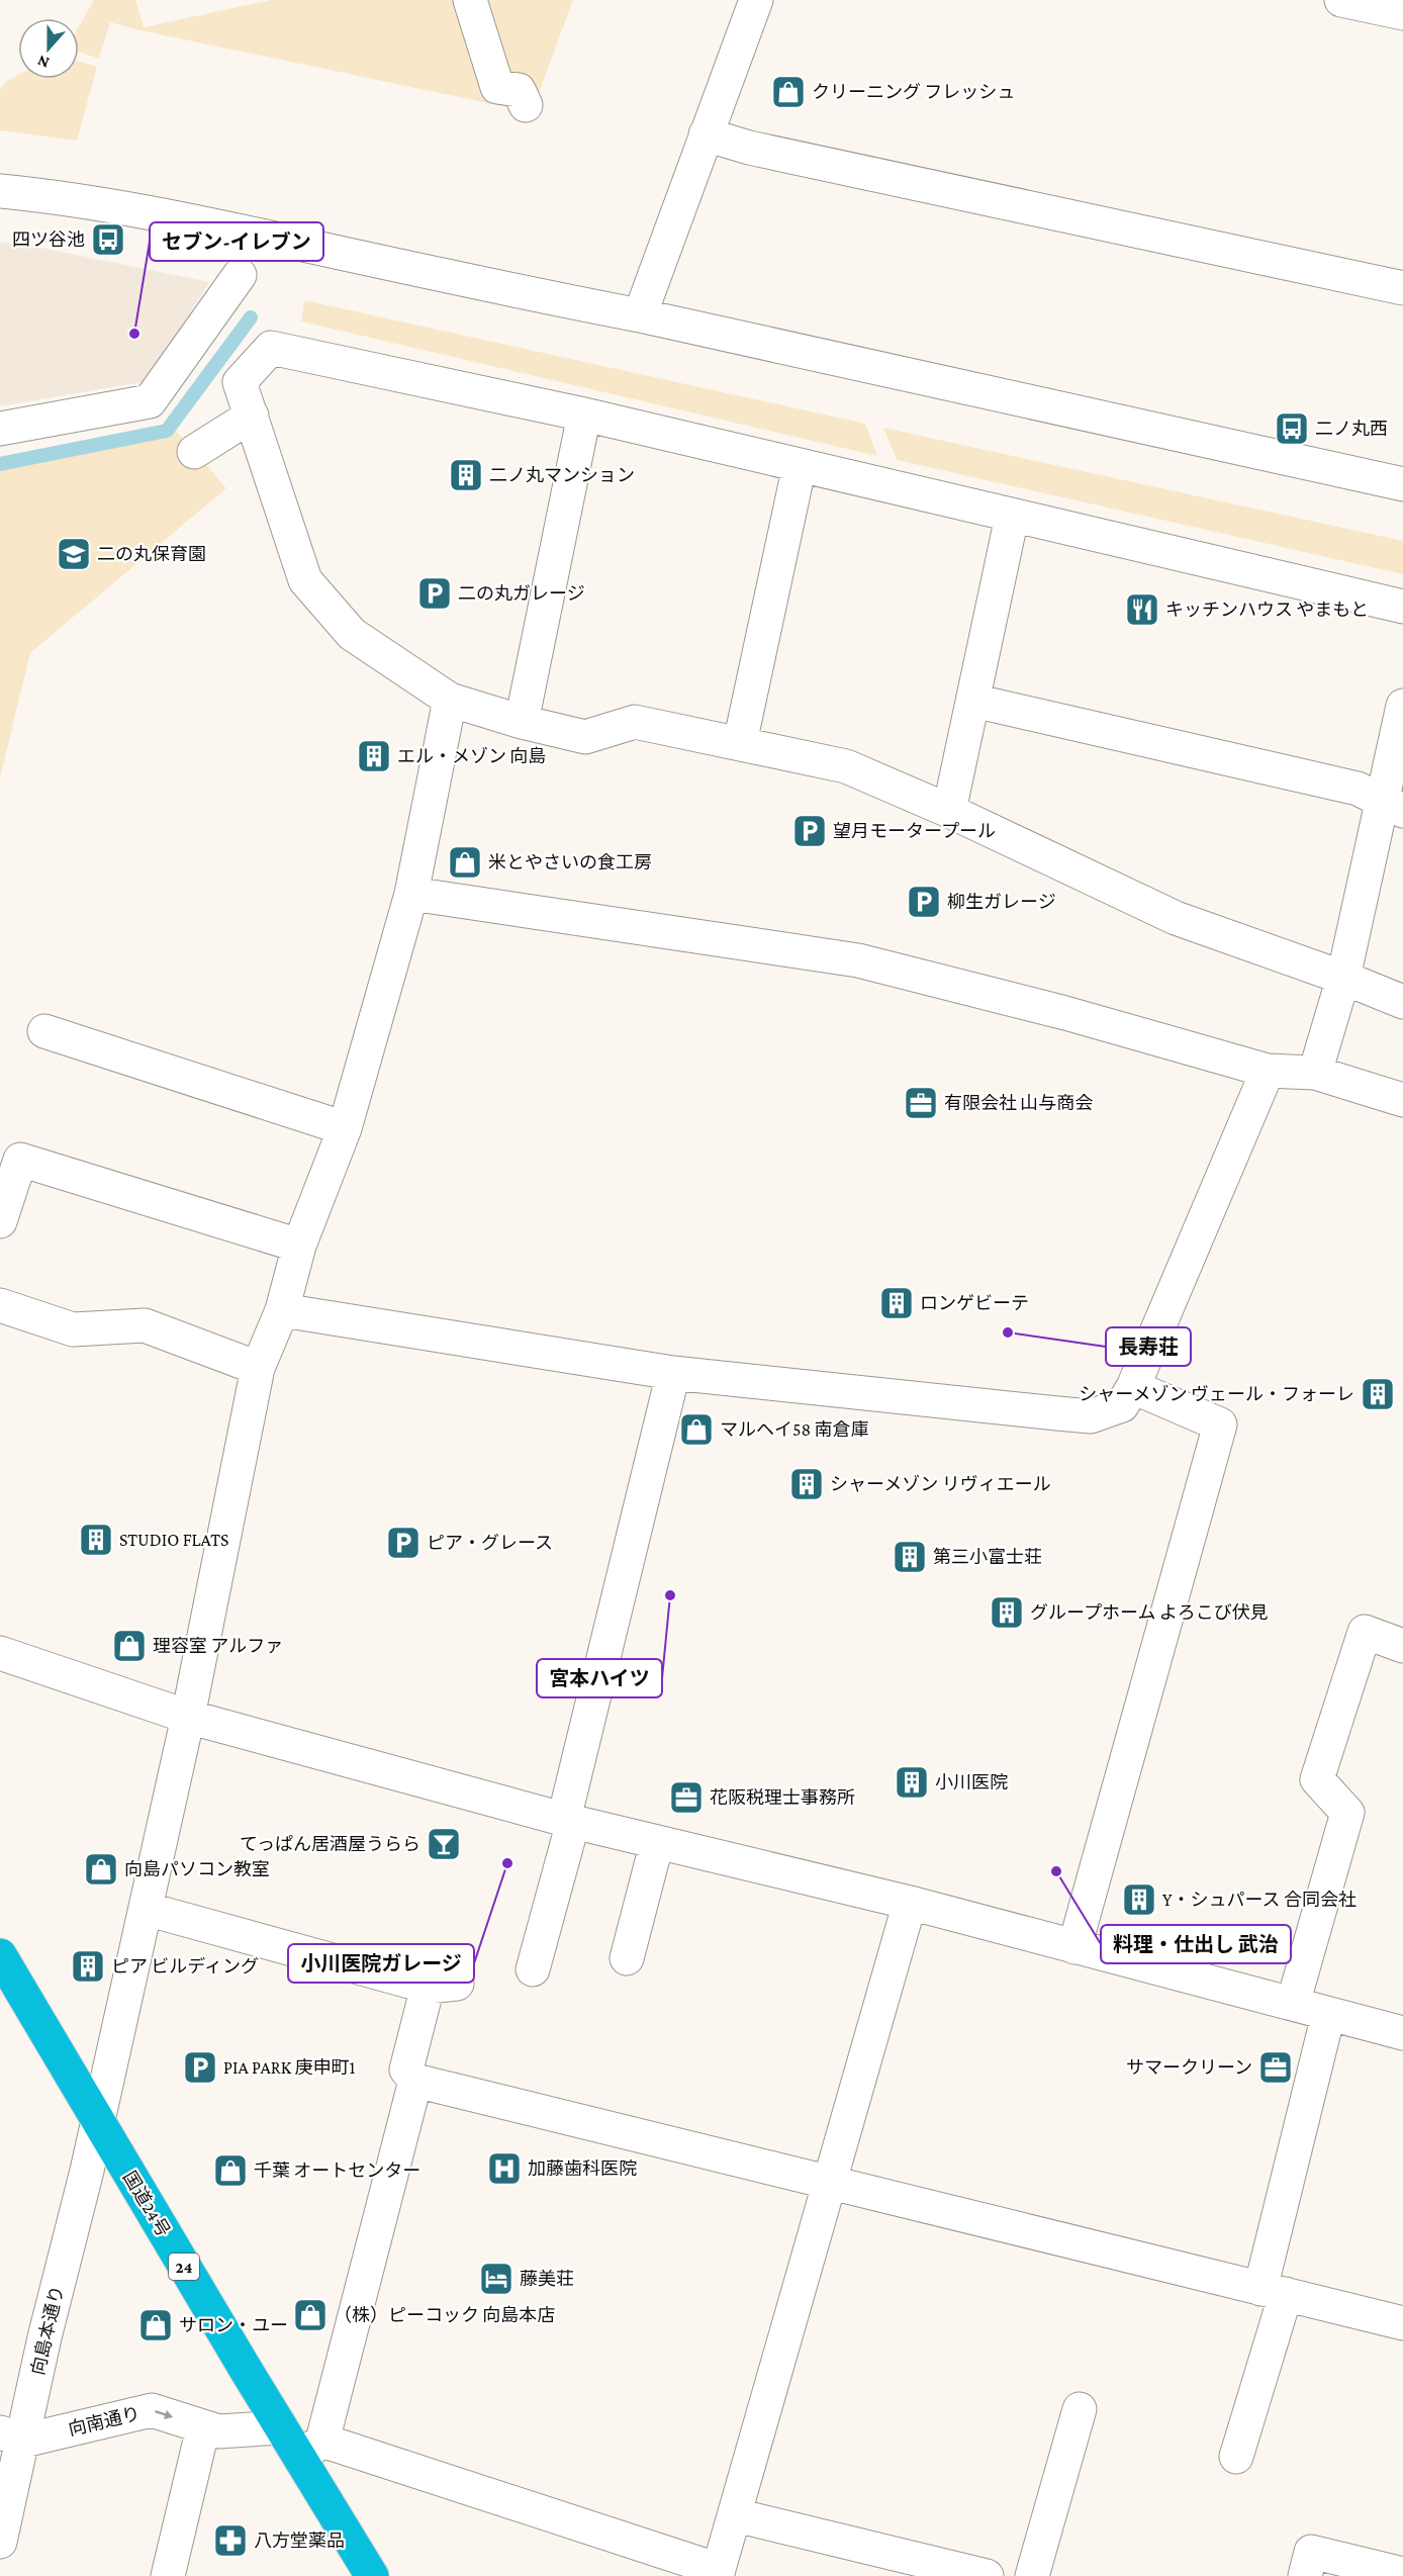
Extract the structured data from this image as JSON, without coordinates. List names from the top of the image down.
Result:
{
  "streets": {
    "highway": ["国道24号", "24"],
    "street": ["向島本通り", "向南通り"]
  },
  "crossings": [
    ["国道24号", "向島本通り"],
    ["国道24号", "向南通り"],
    ["向島本通り", "向南通り"]
  ],
  "one_way": ["向南通り"],
  "places": {
    "shop": [
      "クリーニング フレッシュ",
      "米とやさいの食工房",
      "マルヘイ58 南倉庫",
      "理容室 アルファ",
      "向島パソコン教室",
      "千葉 オートセンター",
      "（株）ピーコック 向島本店",
      "サロン・ユー"
    ],
    "bus stop": ["四ツ谷池", "二ノ丸西"],
    "other": [
      "セブン-イレブン",
      "長寿荘",
      "宮本ハイツ",
      "小川医院ガレージ",
      "料理・仕出し 武治"
    ],
    "building": [
      "二ノ丸マンション",
      "エル・メゾン 向島",
      "ロンゲビーテ",
      "シャーメゾン ヴェール・フォーレ",
      "シャーメゾン リヴィエール",
      "STUDIO FLATS",
      "第三小富士荘",
      "グループホーム よろこび伏見",
      "小川医院",
      "Y・シュパース 合同会社",
      "ピア ビルディング"
    ],
    "school or university": ["二の丸保育園"],
    "parking": [
      "二の丸ガレージ",
      "望月モータープール",
      "柳生ガレージ",
      "ピア・グレース",
      "PIA PARK 庚申町1"
    ],
    "restaurant": ["キッチンハウス やまもと"],
    "office": ["有限会社 山与商会", "花阪税理士事務所", "サマークリーン"],
    "bar": ["てっぱん居酒屋うらら"],
    "hospital": ["加藤歯科医院"],
    "hotel": ["藤美荘"],
    "pharmacy": ["八方堂薬品"]
  },
  "north": "bottom"
}
